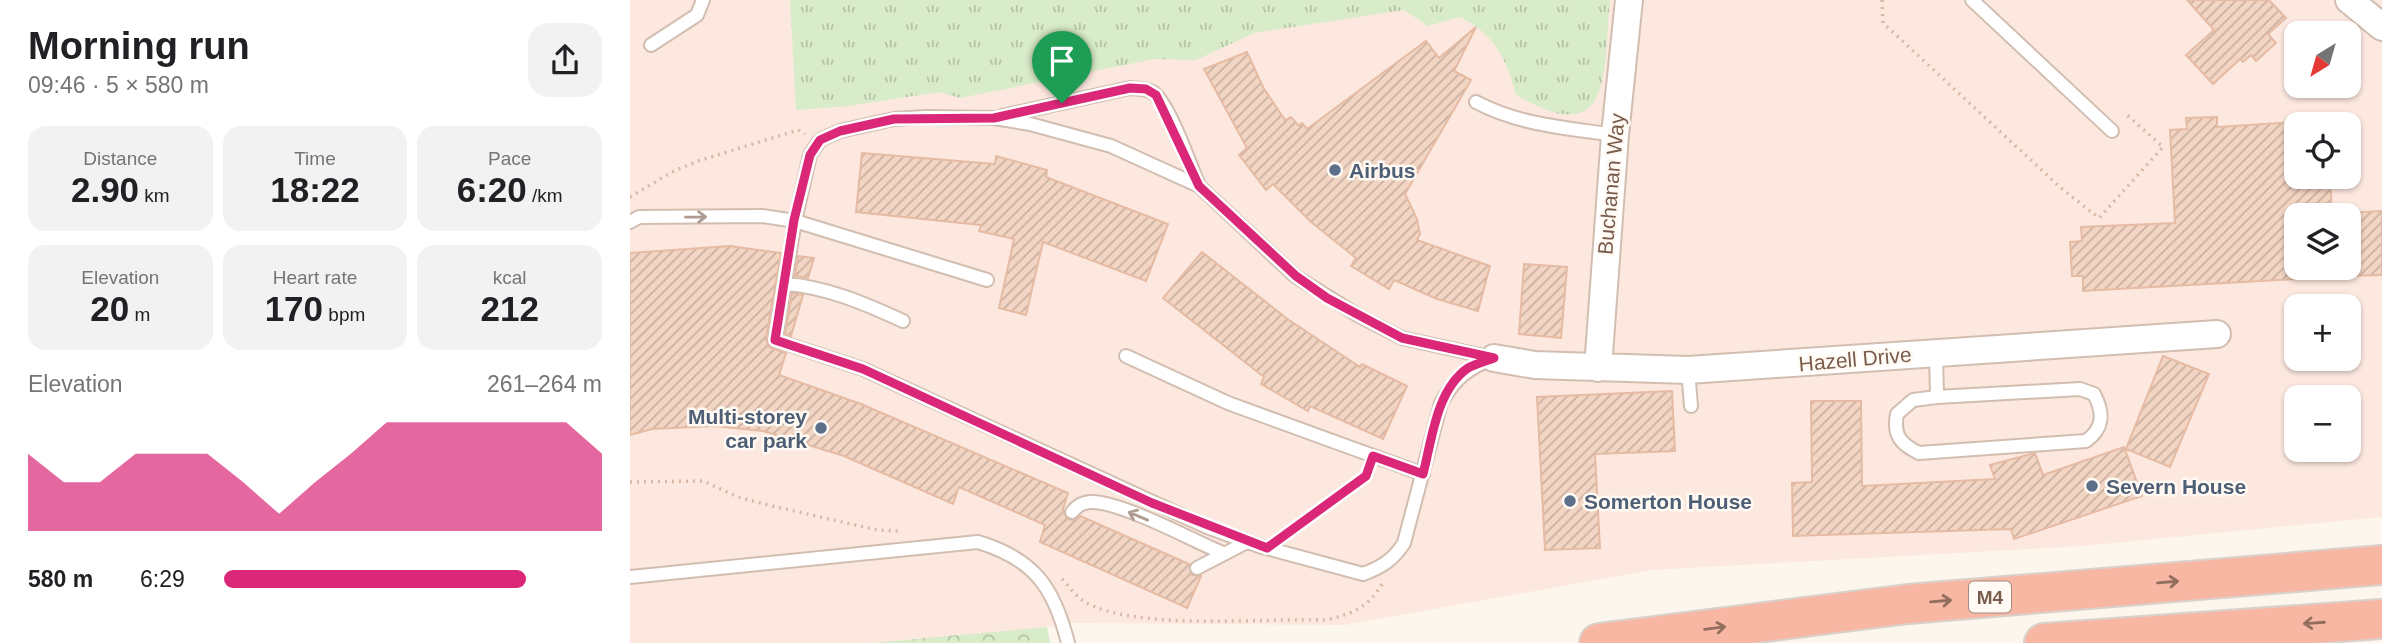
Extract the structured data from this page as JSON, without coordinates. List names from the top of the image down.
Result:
{
  "streets": {
    "highway": ["M4"],
    "street": ["Buchanan Way", "Hazell Drive"]
  },
  "crossings": [
    ["Buchanan Way", "Hazell Drive"]
  ],
  "places": [
    "Airbus",
    "Multi-storey car park",
    "Severn House",
    "Somerton House"
  ],
  "north": "bottom left",
  "page": {
    "heading": ["Morning run", "09:46 · 5 × 580 m"],
    "map_buttons": ["+", "−"],
    "stats": [
      ["Distance", "2.90 km"],
      ["Time", "18:22"],
      ["Pace", "6:20 /km"],
      ["Elevation", "20 m"],
      ["Heart rate", "170 bpm"],
      ["kcal", "212"]
    ],
    "chart": ["Elevation", "261–264 m"],
    "list": [
      {
        "name": "580 m",
        "note": "6:29"
      }
    ]
  }
}
